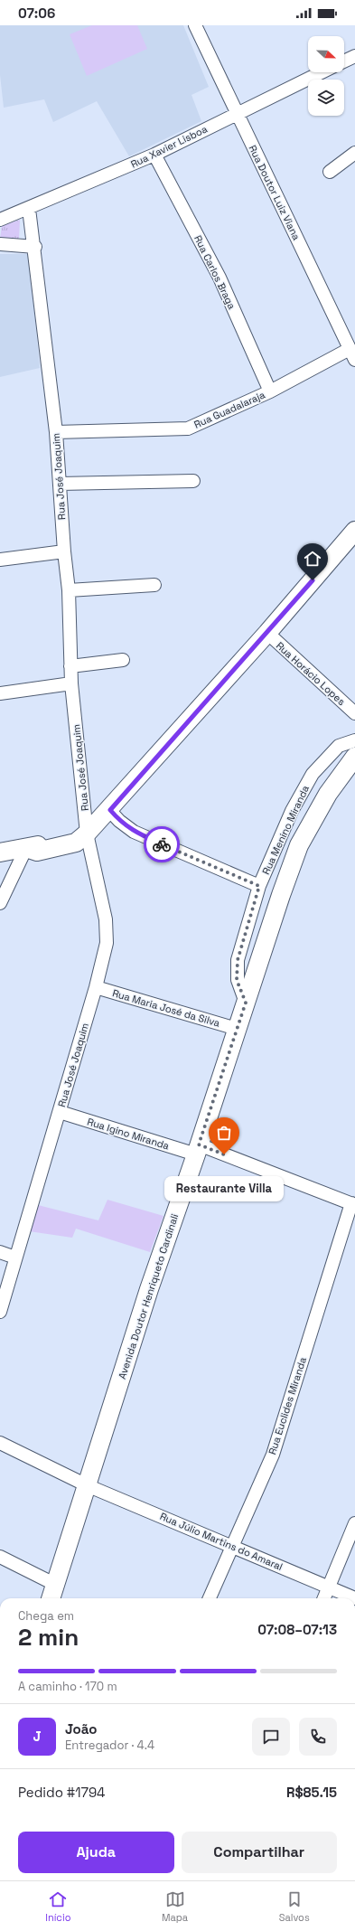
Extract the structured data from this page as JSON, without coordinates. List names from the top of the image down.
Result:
{
  "streets": {
    "main road": ["Avenida Doutor Henriqueto Cardinali"],
    "street": [
      "Rua Xavier Lisboa",
      "Rua Doutor Luiz Viana",
      "Rua Carlos Braga",
      "Rua Guadalaraja",
      "Rua José Joaquim",
      "Rua Horácio Lopes",
      "Rua Menino Miranda",
      "Rua Maria José da Silva",
      "Rua Igino Miranda",
      "Rua Euclides Miranda",
      "Rua Júlio Martins do Amaral"
    ]
  },
  "crossings": [
    ["Rua Xavier Lisboa", "Rua Doutor Luiz Viana"],
    ["Rua Xavier Lisboa", "Rua Carlos Braga"],
    ["Rua Xavier Lisboa", "Rua José Joaquim"],
    ["Rua Doutor Luiz Viana", "Rua Guadalaraja"],
    ["Rua Carlos Braga", "Rua Guadalaraja"],
    ["Rua Guadalaraja", "Rua José Joaquim"],
    ["Rua José Joaquim", "Rua Maria José da Silva"],
    ["Rua José Joaquim", "Rua Igino Miranda"],
    ["Rua Menino Miranda", "Avenida Doutor Henriqueto Cardinali"],
    ["Rua Maria José da Silva", "Avenida Doutor Henriqueto Cardinali"],
    ["Rua Igino Miranda", "Avenida Doutor Henriqueto Cardinali"],
    ["Rua Igino Miranda", "Rua Euclides Miranda"],
    ["Avenida Doutor Henriqueto Cardinali", "Rua Júlio Martins do Amaral"],
    ["Rua Euclides Miranda", "Rua Júlio Martins do Amaral"]
  ],
  "places": ["Restaurante Villa"],
  "north": "right",
  "page": {
    "status": "07:06",
    "bubble": "Restaurante Villa",
    "heading": ["2 min", "Chega em", "07:08–07:13"],
    "panel": [
      "João",
      "Entregador · 4.4",
      "Pedido #1794",
      "R$85.15"
    ],
    "bar": "A caminho · 170 m",
    "round": "J",
    "buttons": ["Ajuda", "Compartilhar"],
    "tabs": ["Início", "Mapa", "Salvos"]
  }
}
